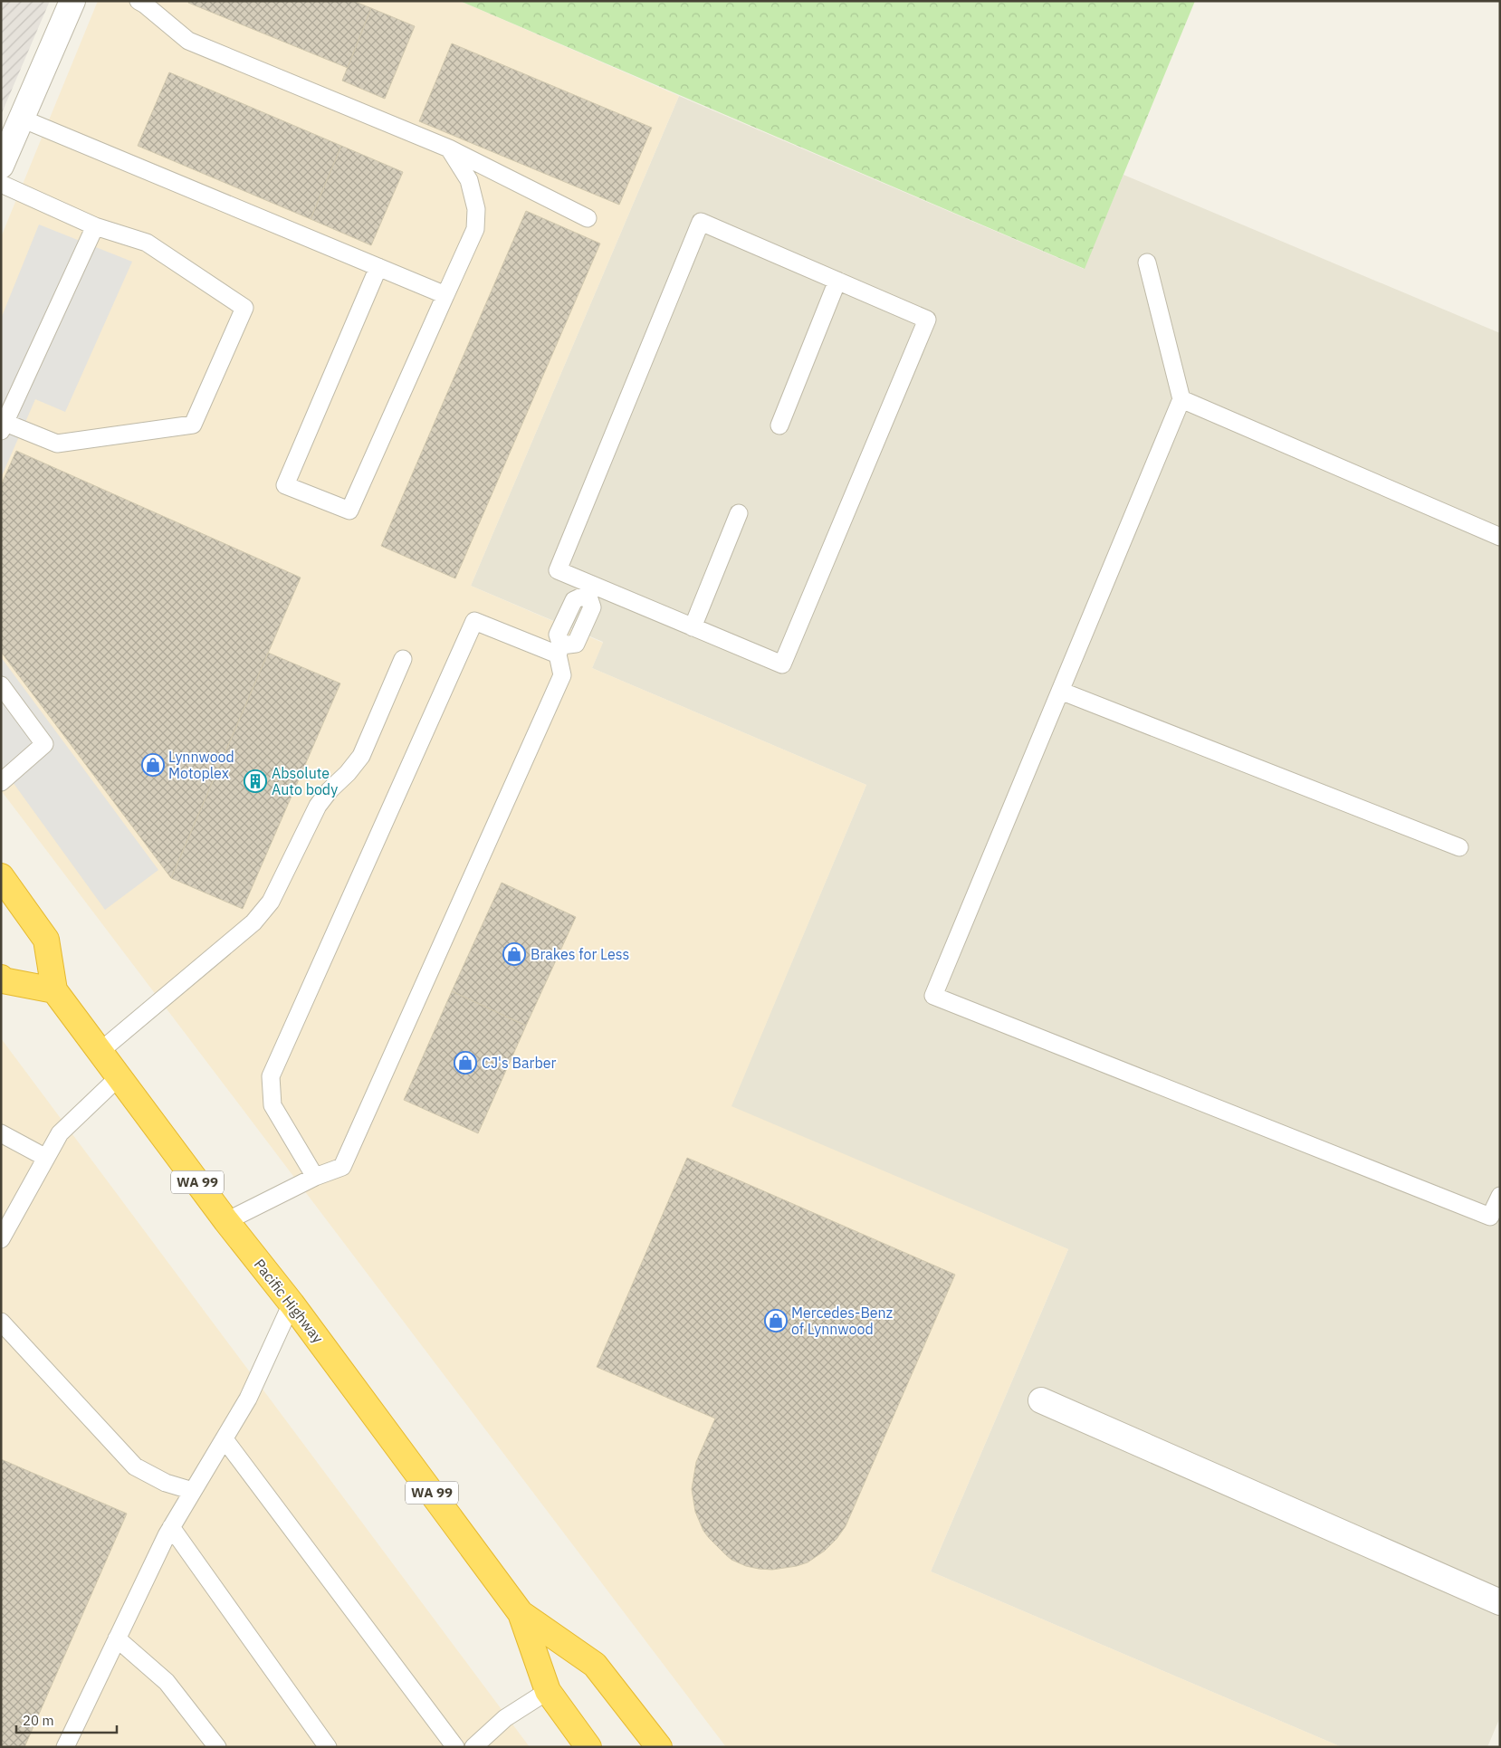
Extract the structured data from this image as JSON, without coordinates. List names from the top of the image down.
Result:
{
  "streets": {
    "highway": ["WA 99", "Pacific Highway"]
  },
  "places": {
    "shop": [
      "Lynnwood Motoplex",
      "Brakes for Less",
      "CJ's Barber",
      "Mercedes-Benz of Lynnwood"
    ],
    "building": ["Absolute Auto body"]
  },
  "scale_bar": "20 m"
}
